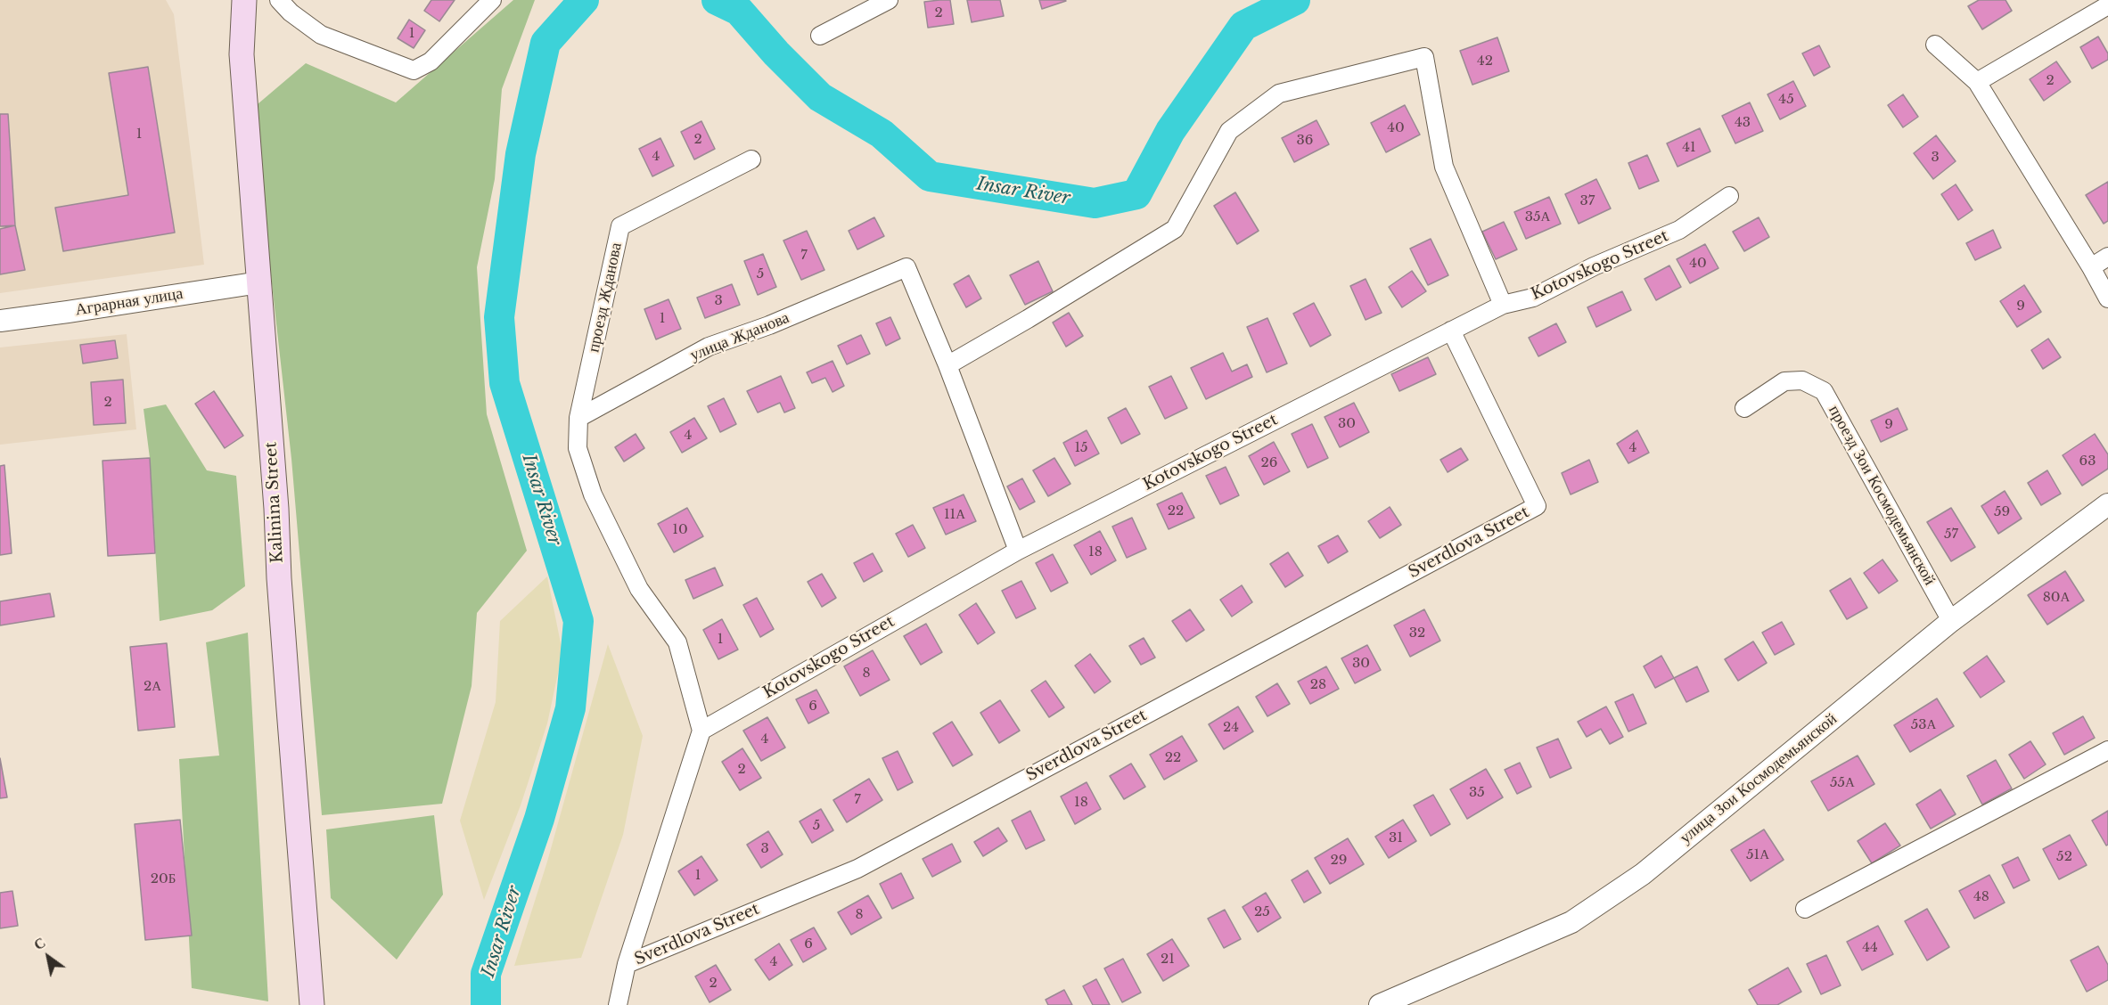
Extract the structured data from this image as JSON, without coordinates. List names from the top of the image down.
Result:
{
  "streets": {
    "main road": ["Kalinina Street"],
    "street": [
      "Kotovskogo Street",
      "проезд Жданова",
      "Аграрная улица",
      "улица Жданова",
      "проезд Зои Космодемьянской",
      "Sverdlova Street",
      "улица Зои Космодемьянской"
    ]
  },
  "crossings": [
    ["Kotovskogo Street", "Sverdlova Street"],
    ["проезд Жданова", "улица Жданова"],
    ["Аграрная улица", "Kalinina Street"],
    ["проезд Зои Космодемьянской", "улица Зои Космодемьянской"]
  ],
  "water": ["Insar River"],
  "house_numbers": [
    "2",
    "1",
    "42",
    "2",
    "45",
    "43",
    "40",
    "1",
    "2",
    "36",
    "41",
    "4",
    "3",
    "37",
    "35А",
    "7",
    "40",
    "5",
    "3",
    "9",
    "1",
    "2",
    "30",
    "9",
    "4",
    "15",
    "4",
    "63",
    "26",
    "22",
    "59",
    "11А",
    "10",
    "57",
    "18",
    "80А",
    "32",
    "1",
    "30",
    "8",
    "28",
    "2А",
    "6",
    "53А",
    "24",
    "4",
    "22",
    "2",
    "55А",
    "35",
    "7",
    "18",
    "5",
    "31",
    "3",
    "51А",
    "52",
    "29",
    "1",
    "20Б",
    "48",
    "25",
    "8",
    "6",
    "44",
    "21",
    "4",
    "2"
  ],
  "north": "top left"
}
